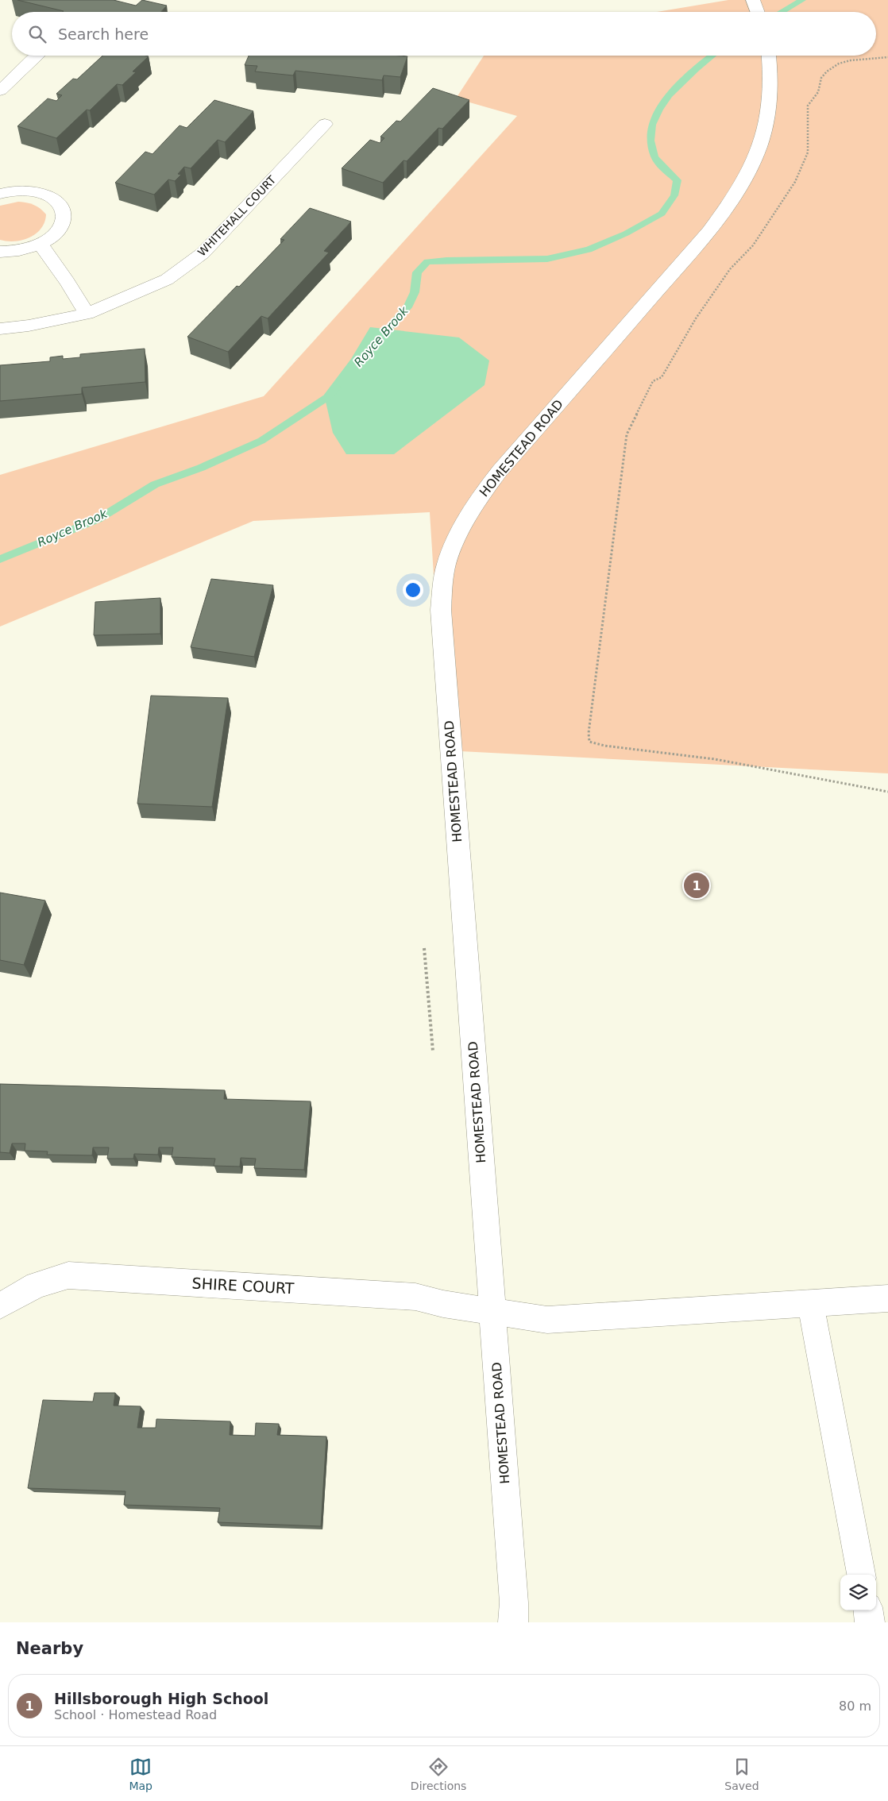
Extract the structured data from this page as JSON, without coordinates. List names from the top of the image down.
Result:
{
  "streets": {
    "street": ["WHITEHALL COURT", "HOMESTEAD ROAD", "SHIRE COURT"]
  },
  "crossings": [
    ["HOMESTEAD ROAD", "SHIRE COURT"]
  ],
  "water": ["Royce Brook"],
  "page": {
    "search": "Search here",
    "pins": "1",
    "heading": "Nearby",
    "list": [
      {
        "mark": "1",
        "name": "Hillsborough High School",
        "note": "School · Homestead Road",
        "value": "80 m"
      }
    ],
    "nav": ["Map", "Directions", "Saved"]
  }
}
